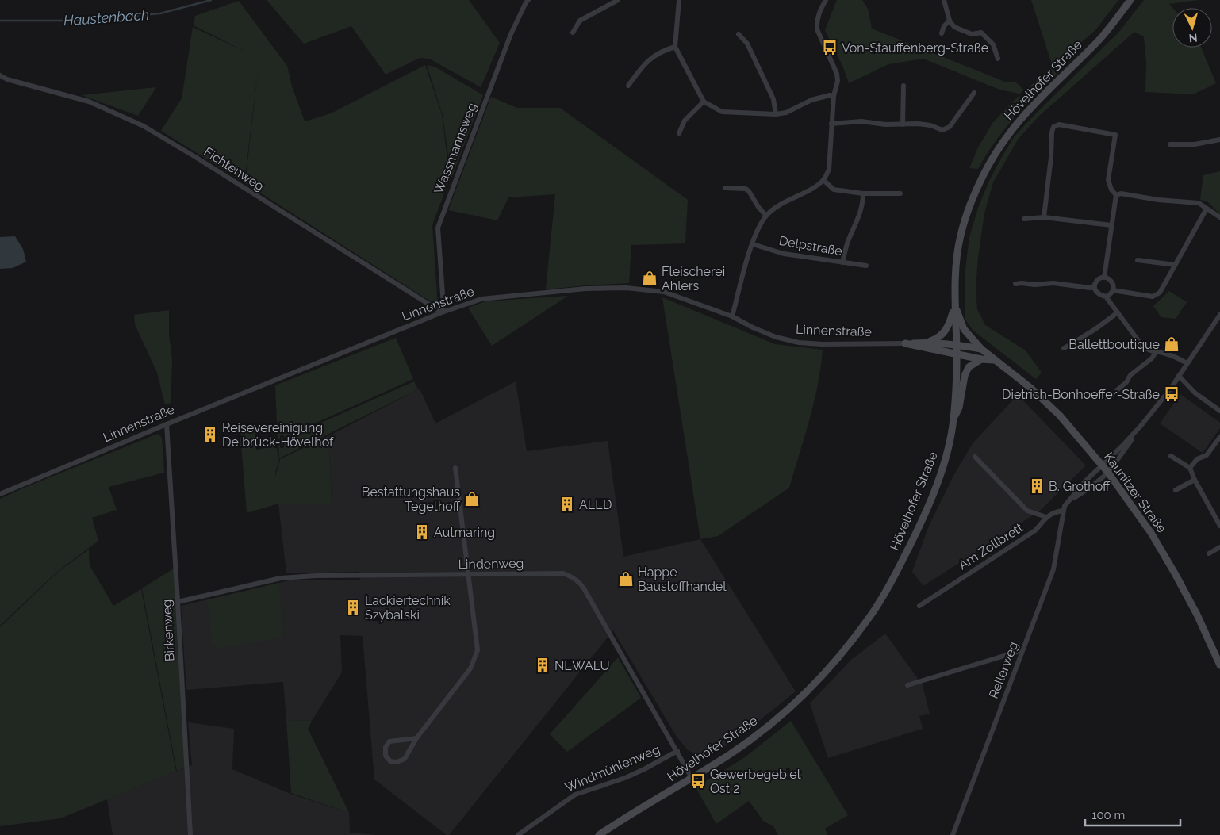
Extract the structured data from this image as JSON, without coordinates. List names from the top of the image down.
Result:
{
  "streets": {
    "main road": ["Hövelhofer Straße", "Kaunitzer Straße"],
    "street": [
      "Wassmannsweg",
      "Fichtenweg",
      "Delpstraße",
      "Linnenstraße",
      "Am Zollbrett",
      "Lindenweg",
      "Birkenweg",
      "Rellerweg",
      "Windmühlenweg"
    ]
  },
  "crossings": [
    ["Hövelhofer Straße", "Kaunitzer Straße"],
    ["Hövelhofer Straße", "Lindenweg"],
    ["Wassmannsweg", "Fichtenweg"],
    ["Wassmannsweg", "Linnenstraße"],
    ["Fichtenweg", "Linnenstraße"],
    ["Linnenstraße", "Birkenweg"],
    ["Am Zollbrett", "Rellerweg"],
    ["Lindenweg", "Birkenweg"],
    ["Lindenweg", "Windmühlenweg"]
  ],
  "water": ["Haustenbach"],
  "places": {
    "bus stop": ["Von-Stauffenberg-Straße", "Dietrich-Bonhoeffer-Straße", "Gewerbegebiet Ost 2"],
    "shop": [
      "Fleischerei Ahlers",
      "Ballettboutique",
      "Bestattungshaus Tegethoff",
      "Happe Baustoffhandel"
    ],
    "building": [
      "Reisevereinigung Delbrück-Hövelhof",
      "B. Grothoff",
      "ALED",
      "Autmaring",
      "Lackiertechnik Szybalski",
      "NEWALU"
    ]
  },
  "scale_bar": "100 m",
  "north": "bottom"
}
